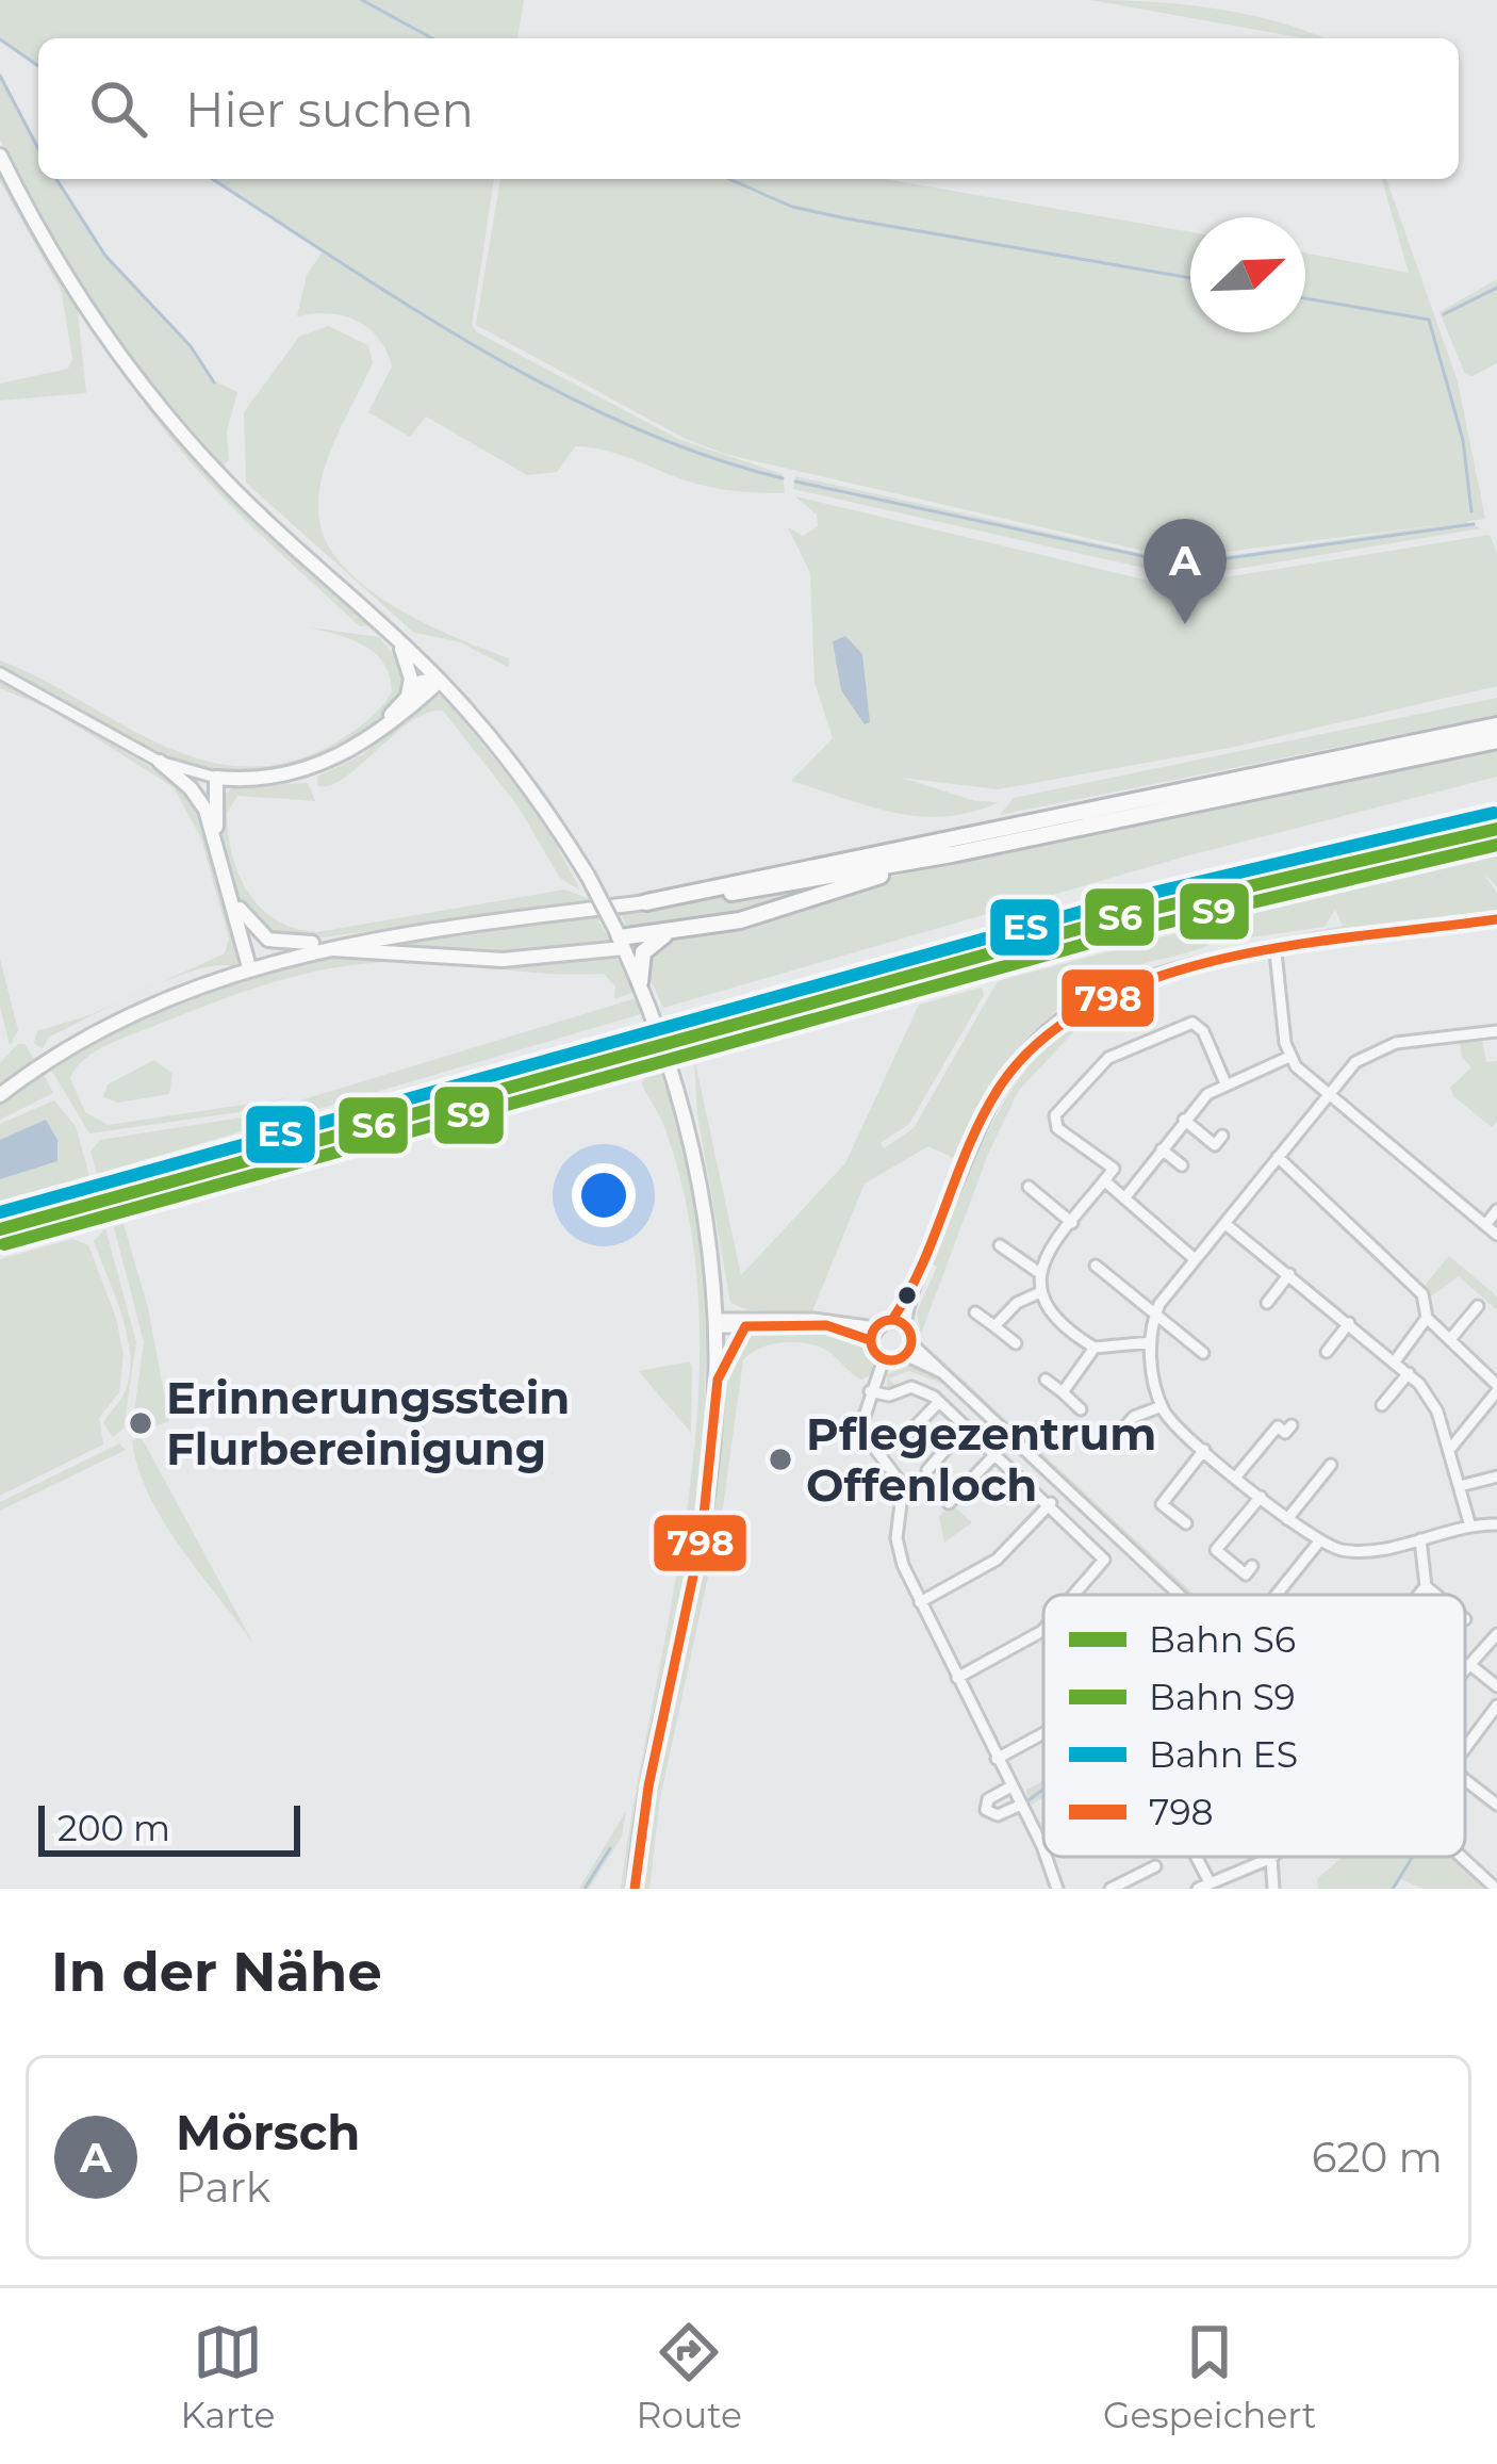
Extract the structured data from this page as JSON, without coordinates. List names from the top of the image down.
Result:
{
  "places": ["Erinnerungsstein Flurbereinigung", "Pflegezentrum Offenloch"],
  "lines": [
    "rail line ES",
    "rail line S6",
    "rail line S9",
    "transit line 798"
  ],
  "legend": [
    "Bahn S6",
    "Bahn S9",
    "Bahn ES",
    "798"
  ],
  "scale_bar": "200 m",
  "north": "top right",
  "page": {
    "search": "Hier suchen",
    "pins": "A",
    "scale": "200 m",
    "heading": "In der Nähe",
    "list": [
      {
        "mark": "A",
        "name": "Mörsch",
        "note": "Park",
        "value": "620 m"
      }
    ],
    "nav": ["Karte", "Route", "Gespeichert"]
  }
}
